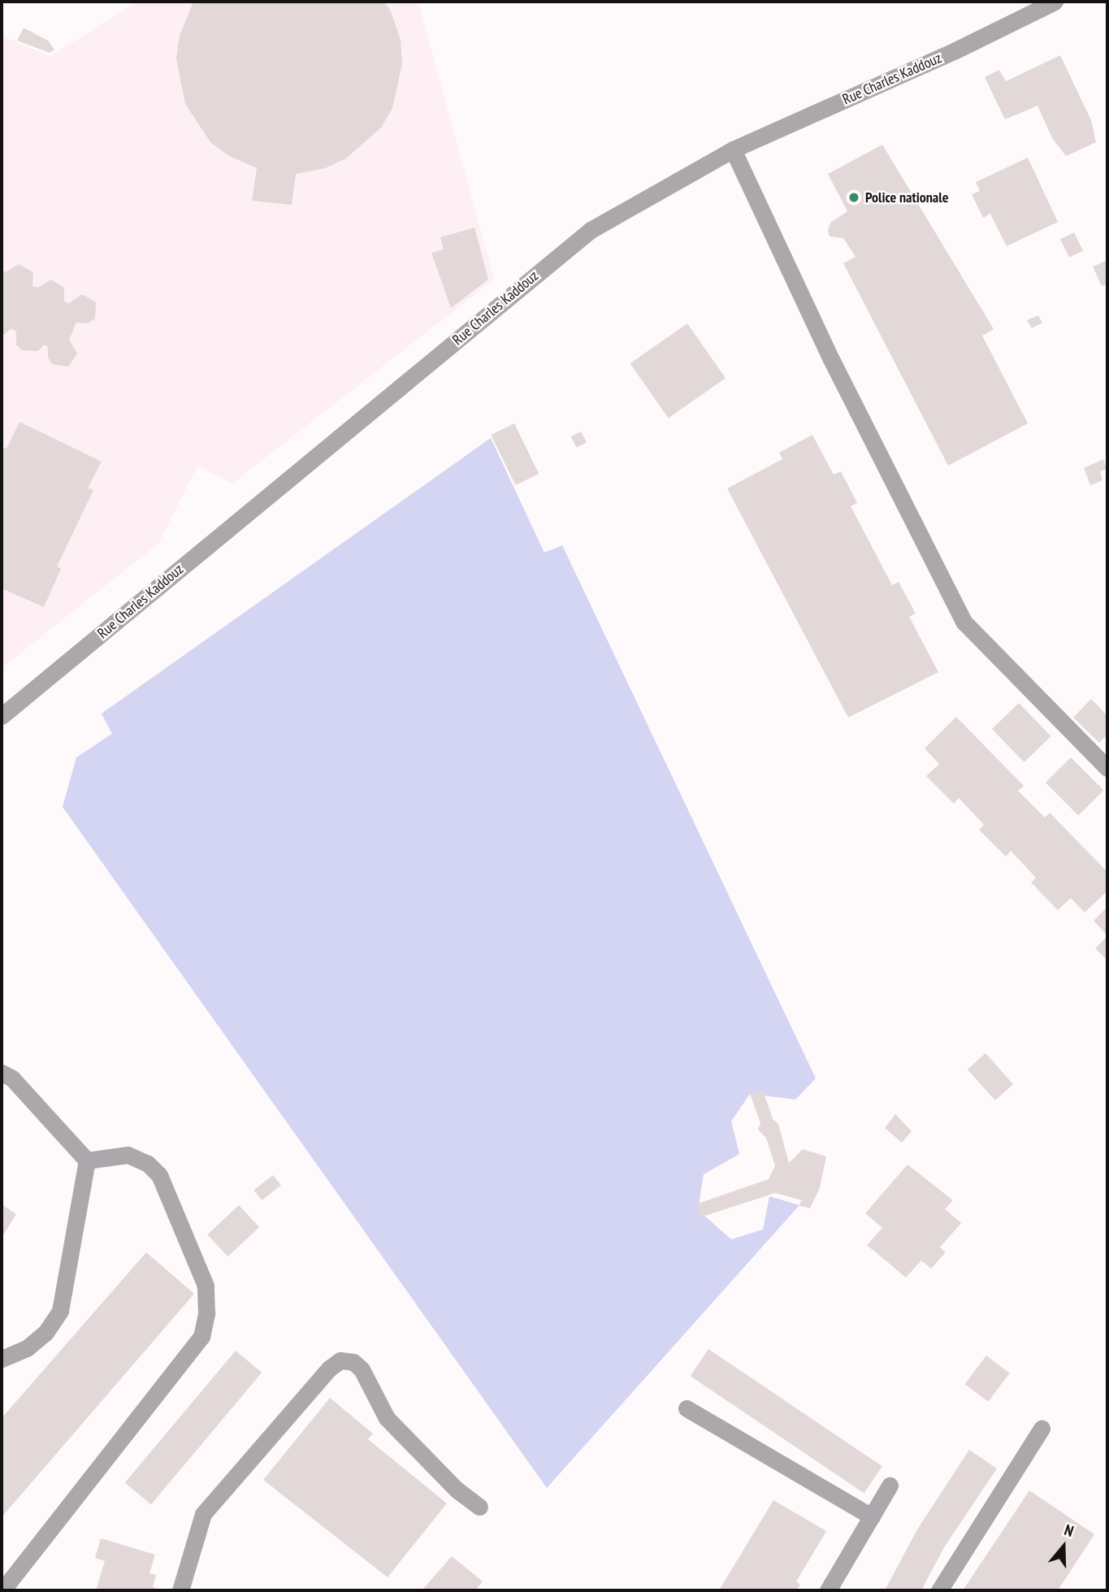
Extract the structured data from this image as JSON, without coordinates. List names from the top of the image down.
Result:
{
  "streets": {
    "street": ["Rue Charles Kaddouz"]
  },
  "places": ["Police nationale"],
  "north": "top"
}
